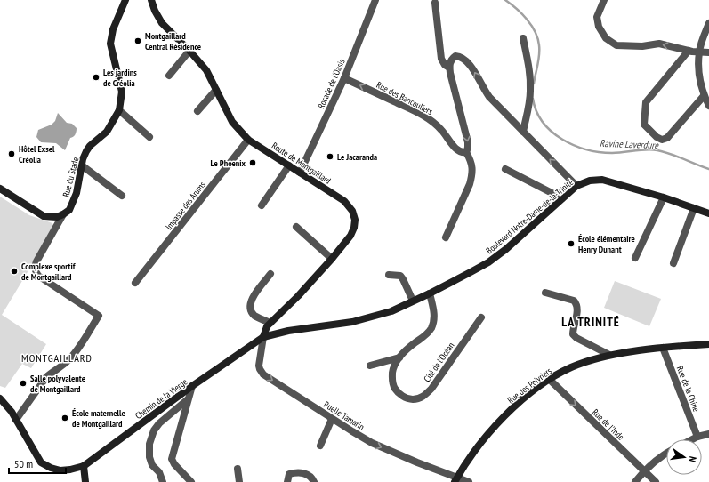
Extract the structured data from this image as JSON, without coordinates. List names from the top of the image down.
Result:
{
  "streets": {
    "street": [
      "Rocade de l'Oasis",
      "Rue des Bancouliers",
      "Route de Montgaillard",
      "Rue du Stade",
      "Impasse des Arums",
      "Boulevard Notre-Dame-de-la-Trinité",
      "Cité de l'Océan",
      "Rue des Poivriers",
      "Rue de la Chine",
      "Chemin de la Vierge",
      "Ruelle Tamarin",
      "Rue de l'Inde"
    ]
  },
  "crossings": [
    ["Rocade de l'Oasis", "Rue des Bancouliers"],
    ["Rocade de l'Oasis", "Route de Montgaillard"],
    ["Route de Montgaillard", "Impasse des Arums"],
    ["Route de Montgaillard", "Boulevard Notre-Dame-de-la-Trinité"],
    ["Route de Montgaillard", "Chemin de la Vierge"],
    ["Route de Montgaillard", "Ruelle Tamarin"],
    ["Boulevard Notre-Dame-de-la-Trinité", "Cité de l'Océan"],
    ["Boulevard Notre-Dame-de-la-Trinité", "Chemin de la Vierge"],
    ["Boulevard Notre-Dame-de-la-Trinité", "Ruelle Tamarin"],
    ["Rue des Poivriers", "Rue de la Chine"],
    ["Rue des Poivriers", "Ruelle Tamarin"],
    ["Rue des Poivriers", "Rue de l'Inde"],
    ["Chemin de la Vierge", "Ruelle Tamarin"]
  ],
  "one_way": ["Rue des Bancouliers", "Ruelle Tamarin", "Rue de l'Inde"],
  "districts": ["LA TRINITÉ", "MONTGAILLARD"],
  "water": ["Ravine Laverdure"],
  "places": [
    "Montgaillard Central Résidence",
    "Les jardins de Créolia",
    "Hôtel Exsel Créolia",
    "Le Jacaranda",
    "Le Phoenix",
    "École élémentaire Henry Dunant",
    "Complexe sportif de Montgaillard",
    "Salle polyvalente de Montgaillard",
    "École maternelle de Montgaillard"
  ],
  "scale_bar": "50 m",
  "north": "right"
}
